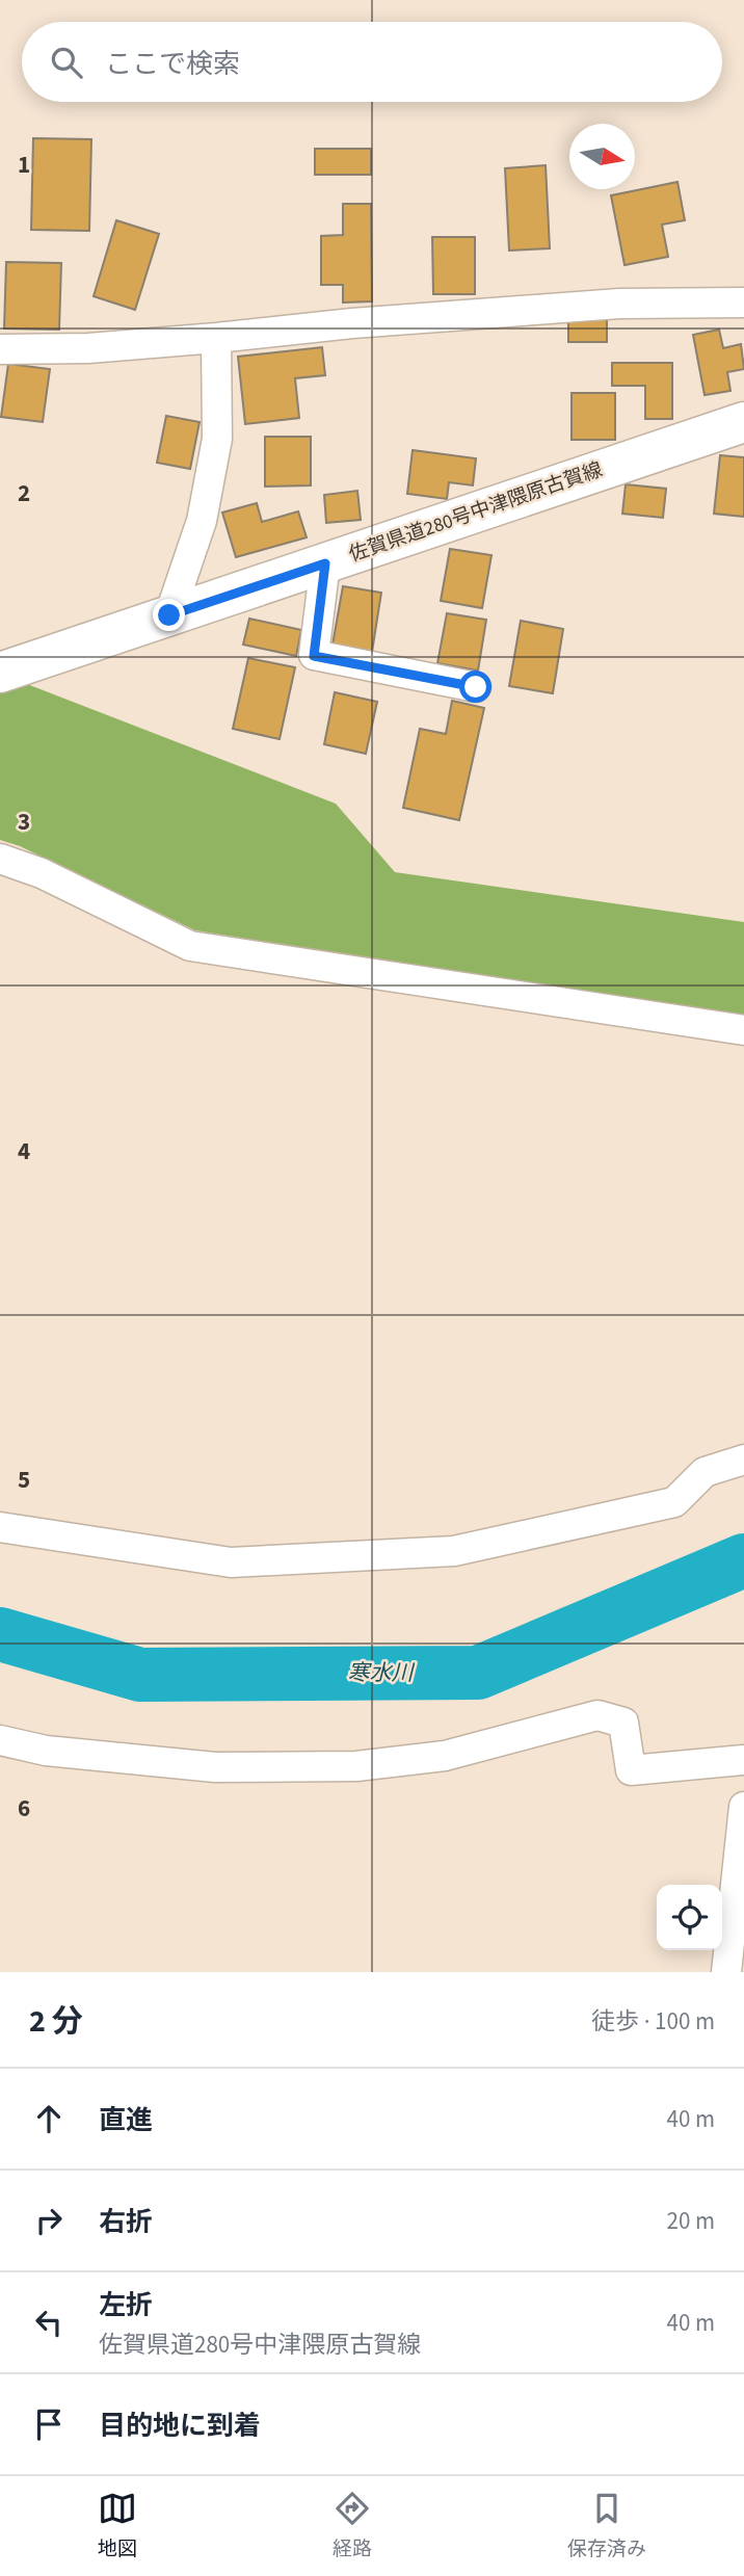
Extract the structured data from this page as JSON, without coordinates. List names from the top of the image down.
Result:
{
  "streets": {
    "main road": ["佐賀県道280号中津隈原古賀線"]
  },
  "water": ["寒水川"],
  "north": "right",
  "page": {
    "search": "ここで検索",
    "heading": ["2 分", "徒歩 · 100 m"],
    "list": [
      ["直進", "40 m"],
      ["右折", "20 m"],
      ["左折", "佐賀県道280号中津隈原古賀線", "40 m"],
      "目的地に到着"
    ],
    "nav": ["地図", "経路", "保存済み"]
  },
  "grid": {
    "rows": [
      "1",
      "2",
      "3",
      "4",
      "5",
      "6"
    ]
  }
}
